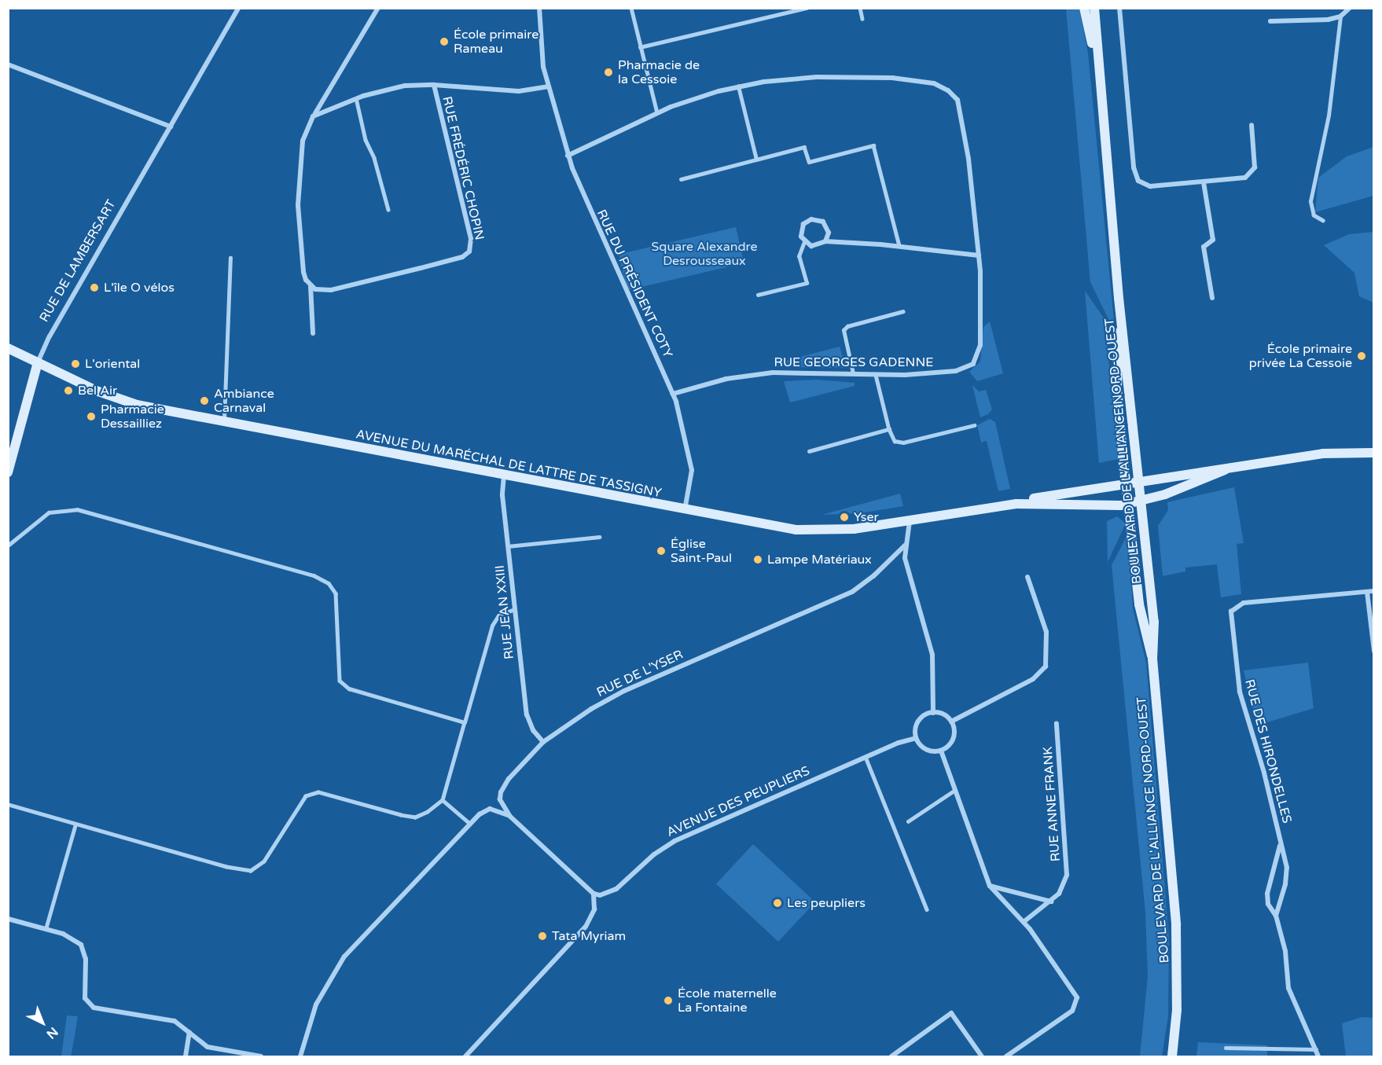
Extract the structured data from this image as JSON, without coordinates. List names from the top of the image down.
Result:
{
  "streets": {
    "main road": ["RUE DE LAMBERSART", "BOULEVARD DE L'ALLIANCE NORD-OUEST", "AVENUE DU MARÉCHAL DE LATTRE DE TASSIGNY"],
    "street": [
      "RUE FRÉDÉRIC CHOPIN",
      "RUE DU PRÉSIDENT COTY",
      "RUE GEORGES GADENNE",
      "RUE JEAN XXIII",
      "RUE DE L'YSER",
      "RUE DES HIRONDELLES",
      "AVENUE DES PEUPLIERS",
      "RUE ANNE FRANK"
    ]
  },
  "crossings": [
    ["RUE DE LAMBERSART", "AVENUE DU MARÉCHAL DE LATTRE DE TASSIGNY"],
    ["RUE DU PRÉSIDENT COTY", "RUE GEORGES GADENNE"],
    ["RUE DU PRÉSIDENT COTY", "AVENUE DU MARÉCHAL DE LATTRE DE TASSIGNY"],
    ["BOULEVARD DE L'ALLIANCE NORD-OUEST", "AVENUE DU MARÉCHAL DE LATTRE DE TASSIGNY"],
    ["AVENUE DU MARÉCHAL DE LATTRE DE TASSIGNY", "RUE JEAN XXIII"],
    ["RUE JEAN XXIII", "RUE DE L'YSER"]
  ],
  "parks": ["Square Alexandre Desrousseaux"],
  "places": [
    "École primaire Rameau",
    "Pharmacie de la Cessoie",
    "L'île O vélos",
    "École primaire privée La Cessoie",
    "L'oriental",
    "Bel Air",
    "Ambiance Carnaval",
    "Pharmacie Dessailliez",
    "Yser",
    "Église Saint-Paul",
    "Lampe Matériaux",
    "Les peupliers",
    "Tata Myriam",
    "École maternelle La Fontaine"
  ],
  "north": "bottom right"
}
